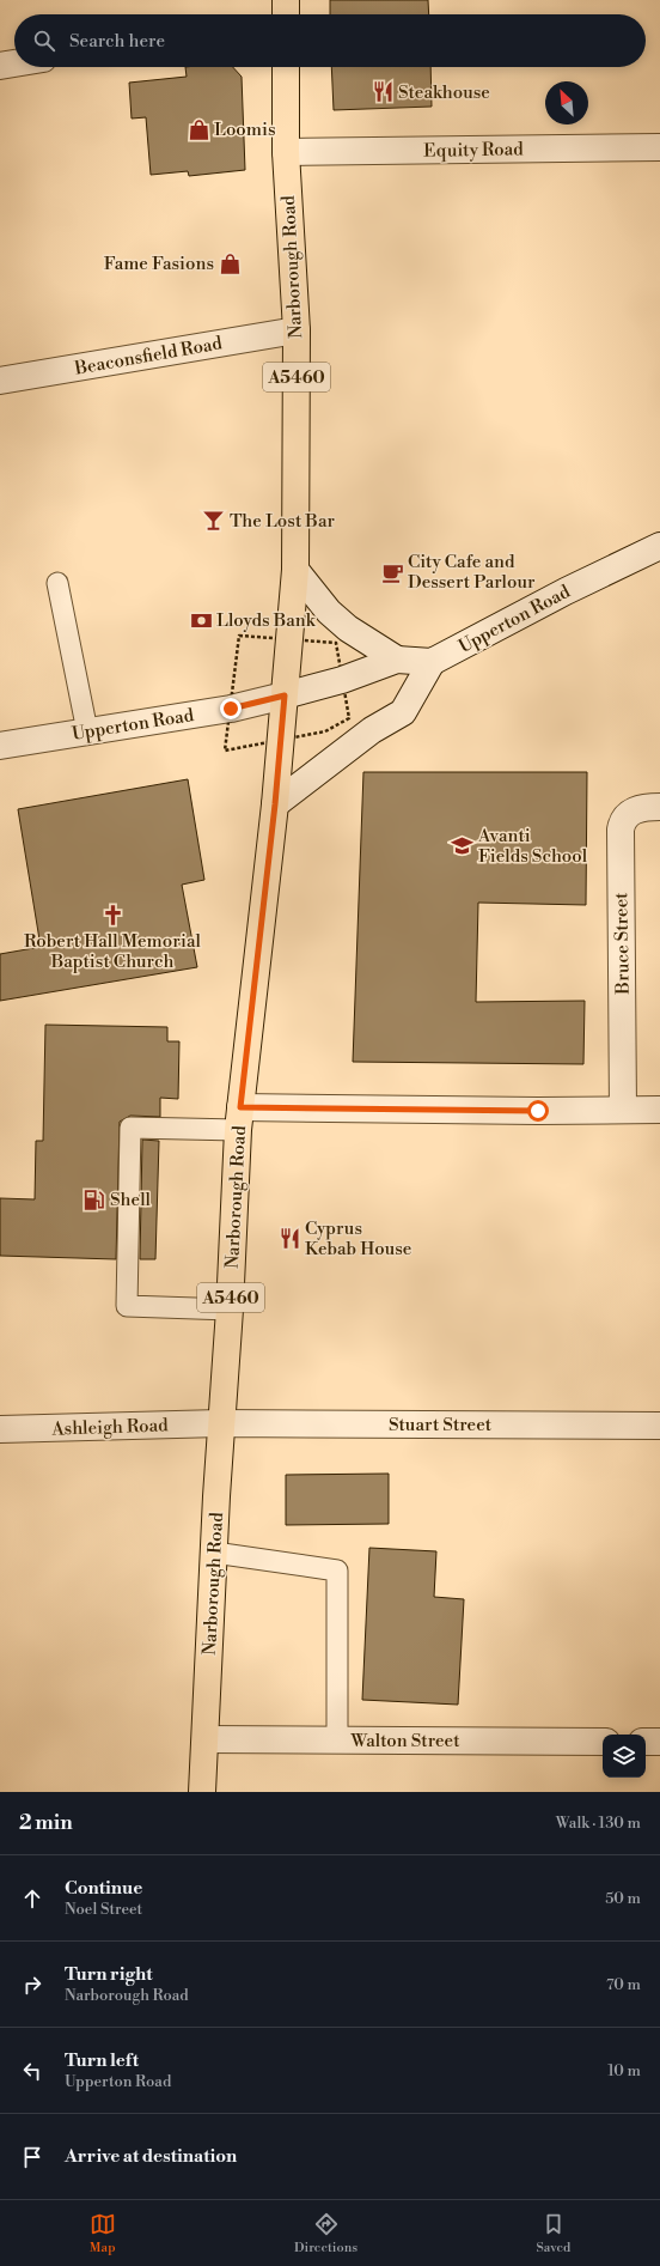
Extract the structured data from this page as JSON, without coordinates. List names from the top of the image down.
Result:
{
  "streets": {
    "main road": ["Narborough Road", "A5460"],
    "street": [
      "Equity Road",
      "Beaconsfield Road",
      "Upperton Road",
      "Bruce Street",
      "Stuart Street",
      "Ashleigh Road",
      "Walton Street"
    ]
  },
  "crossings": [
    ["Equity Road", "Narborough Road"],
    ["Narborough Road", "Beaconsfield Road"],
    ["Narborough Road", "Upperton Road"],
    ["Narborough Road", "Stuart Street"],
    ["Narborough Road", "Ashleigh Road"],
    ["Narborough Road", "Walton Street"],
    ["Stuart Street", "Ashleigh Road"]
  ],
  "places": {
    "restaurant": ["Steakhouse", "Cyprus Kebab House"],
    "shop": ["Loomis", "Fame Fasions"],
    "bar": ["The Lost Bar"],
    "cafe": ["City Cafe and Dessert Parlour"],
    "bank": ["Lloyds Bank"],
    "school or university": ["Avanti Fields School"],
    "church": ["Robert Hall Memorial Baptist Church"],
    "fuel station": ["Shell"]
  },
  "north": "top left",
  "page": {
    "search": "Search here",
    "heading": ["2 min", "Walk · 130 m"],
    "list": [
      ["Continue", "Noel Street", "50 m"],
      ["Turn right", "Narborough Road", "70 m"],
      ["Turn left", "Upperton Road", "10 m"],
      "Arrive at destination"
    ],
    "nav": ["Map", "Directions", "Saved"]
  }
}
